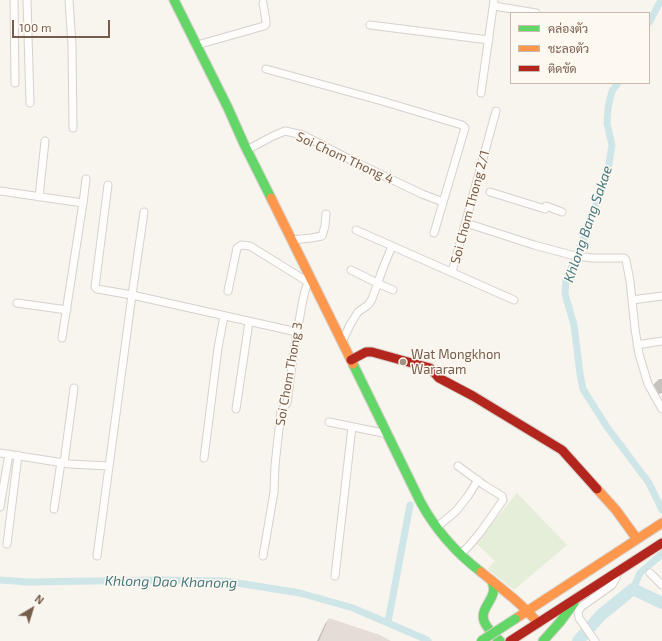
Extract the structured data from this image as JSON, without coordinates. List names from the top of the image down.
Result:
{
  "streets": {
    "street": ["Soi Chom Thong 4", "Soi Chom Thong 2/1", "Soi Chom Thong 3"]
  },
  "water": ["Khlong Bang Sakae", "Khlong Dao Khanong"],
  "places": ["Wat Mongkhon Wararam"],
  "legend": ["คล่องตัว", "ชะลอตัว", "ติดขัด"],
  "scale_bar": "100 m",
  "north": "top right"
}
